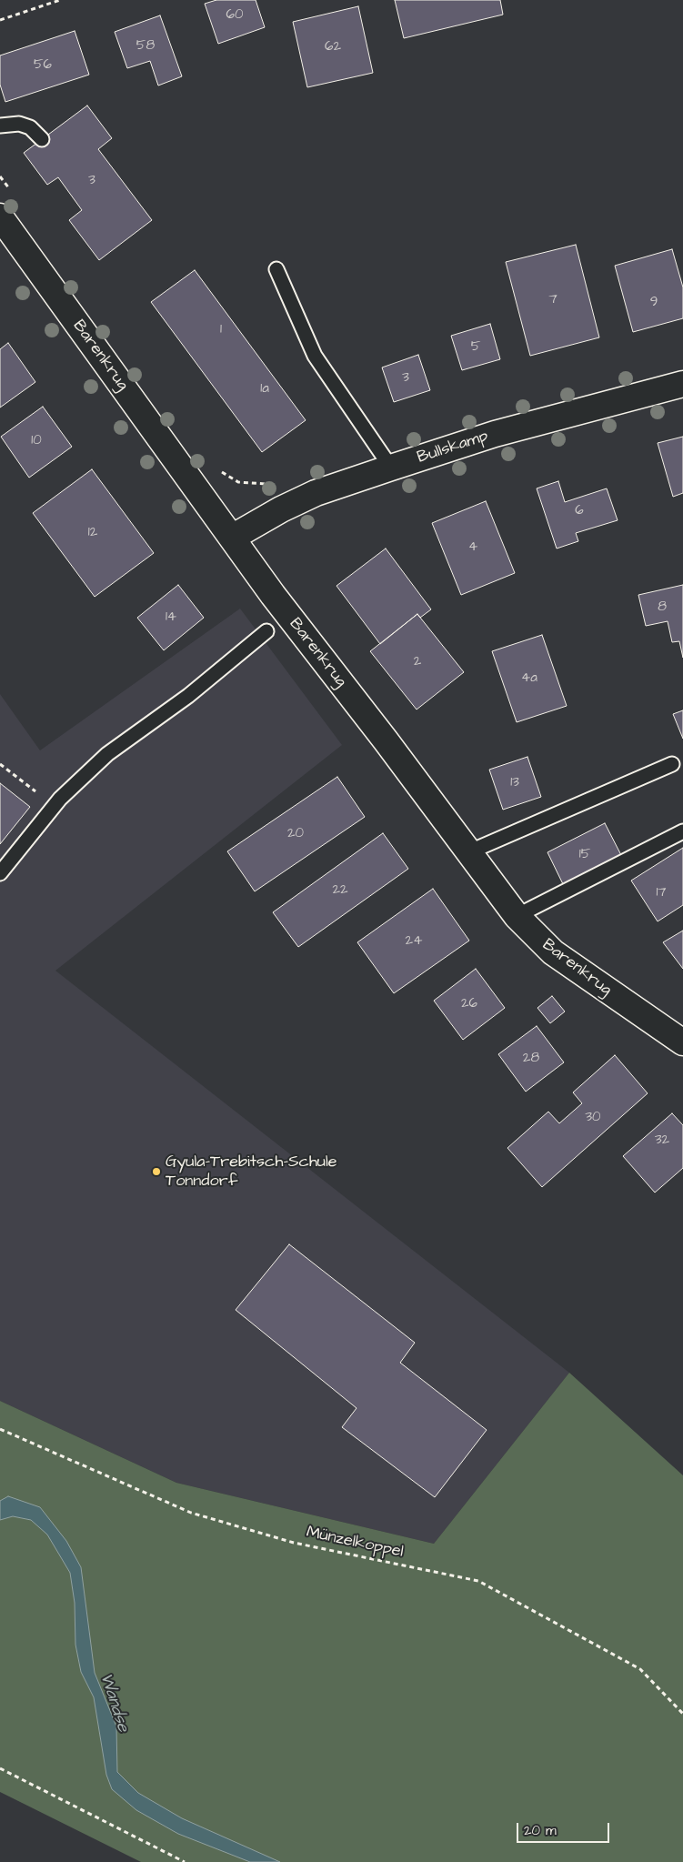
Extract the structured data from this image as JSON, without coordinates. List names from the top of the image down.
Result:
{
  "streets": {
    "street": ["Barenkrug", "Bullskamp"],
    "path": ["Münzelkoppel"]
  },
  "crossings": [
    ["Barenkrug", "Bullskamp"]
  ],
  "water": ["Wandse"],
  "places": ["Gyula-Trebitsch-Schule Tonndorf"],
  "house_numbers": [
    "60",
    "58",
    "62",
    "56",
    "3",
    "7",
    "9",
    "1",
    "5",
    "3",
    "1a",
    "10",
    "6",
    "12",
    "4",
    "8",
    "14",
    "2",
    "4a",
    "13",
    "20",
    "15",
    "22",
    "17",
    "24",
    "26",
    "28",
    "30",
    "32"
  ],
  "scale_bar": "20 m"
}
